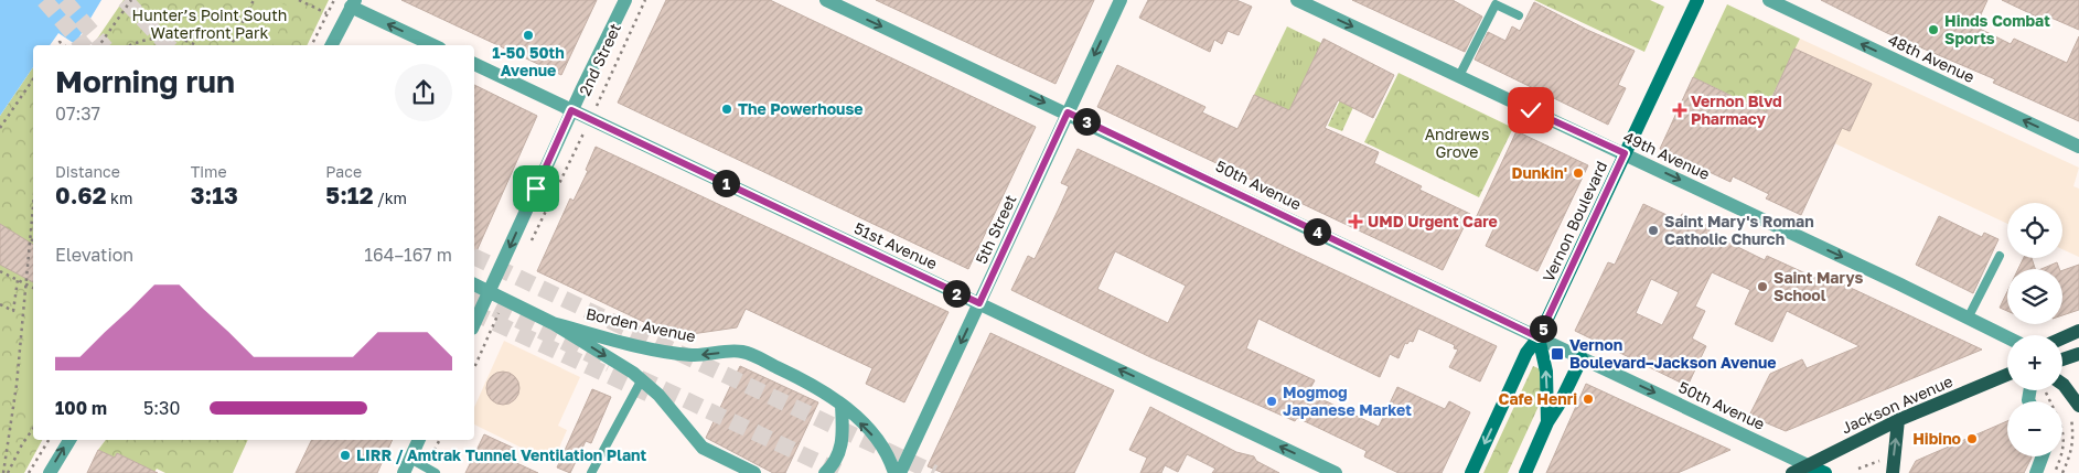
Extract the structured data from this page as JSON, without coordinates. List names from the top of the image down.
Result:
{
  "streets": {
    "main road": ["50th Avenue", "Vernon Boulevard", "Jackson Avenue"],
    "street": [
      "48th Avenue",
      "2nd Street",
      "49th Avenue",
      "5th Street",
      "51st Avenue",
      "Borden Avenue"
    ]
  },
  "crossings": [
    ["2nd Street", "51st Avenue"],
    ["2nd Street", "Borden Avenue"],
    ["49th Avenue", "Vernon Boulevard"],
    ["50th Avenue", "Vernon Boulevard"],
    ["50th Avenue", "5th Street"],
    ["50th Avenue", "Jackson Avenue"],
    ["5th Street", "51st Avenue"]
  ],
  "one_way": [
    "48th Avenue",
    "49th Avenue",
    "50th Avenue",
    "5th Street",
    "51st Avenue"
  ],
  "parks": ["Hunter’s Point South Waterfront Park", "Andrews Grove"],
  "places": {
    "other": [
      "Hinds Combat Sports",
      "1-50 50th Avenue",
      "The Powerhouse",
      "Dunkin'",
      "Saint Mary's Roman Catholic Church",
      "Saint Marys School",
      "Cafe Henri",
      "Mogmog Japanese Market",
      "Hibino",
      "LIRR / Amtrak Tunnel Ventilation Plant"
    ],
    "health": ["Vernon Blvd Pharmacy", "UMD Urgent Care"],
    "transit": ["Vernon Boulevard–Jackson Avenue"]
  },
  "page": {
    "heading": ["Morning run", "07:37"],
    "pins": [
      "3",
      "1",
      "4",
      "2",
      "5"
    ],
    "stats": [
      ["Distance", "0.62 km"],
      ["Time", "3:13"],
      ["Pace", "5:12 /km"]
    ],
    "map_buttons": ["+", "−"],
    "chart": ["Elevation", "164–167 m"],
    "list": [
      {
        "name": "100 m",
        "note": "5:30"
      }
    ]
  }
}
